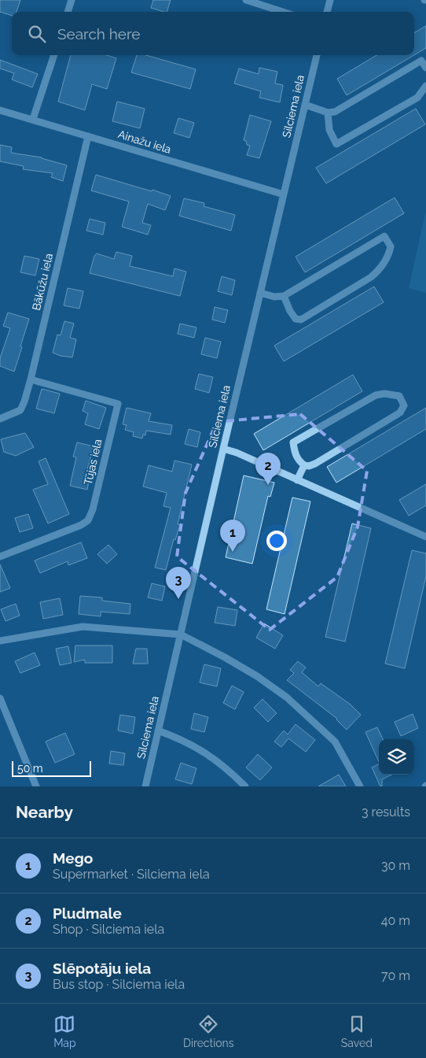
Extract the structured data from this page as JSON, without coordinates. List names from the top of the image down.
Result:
{
  "streets": {
    "street": [
      "Silciema iela",
      "Ainažu iela",
      "Bākūžu iela",
      "Tūjas iela"
    ]
  },
  "crossings": [
    ["Silciema iela", "Ainažu iela"],
    ["Ainažu iela", "Bākūžu iela"],
    ["Bākūžu iela", "Tūjas iela"]
  ],
  "scale_bar": "50 m",
  "page": {
    "search": "Search here",
    "pins": ["2", "1", "3"],
    "scale": "50 m",
    "heading": ["Nearby", "3 results"],
    "list": [
      {
        "mark": "1",
        "name": "Mego",
        "note": "Supermarket · Silciema iela",
        "value": "30 m"
      },
      {
        "mark": "2",
        "name": "Pludmale",
        "note": "Shop · Silciema iela",
        "value": "40 m"
      },
      {
        "mark": "3",
        "name": "Slēpotāju iela",
        "note": "Bus stop · Silciema iela",
        "value": "70 m"
      }
    ],
    "nav": ["Map", "Directions", "Saved"]
  }
}
